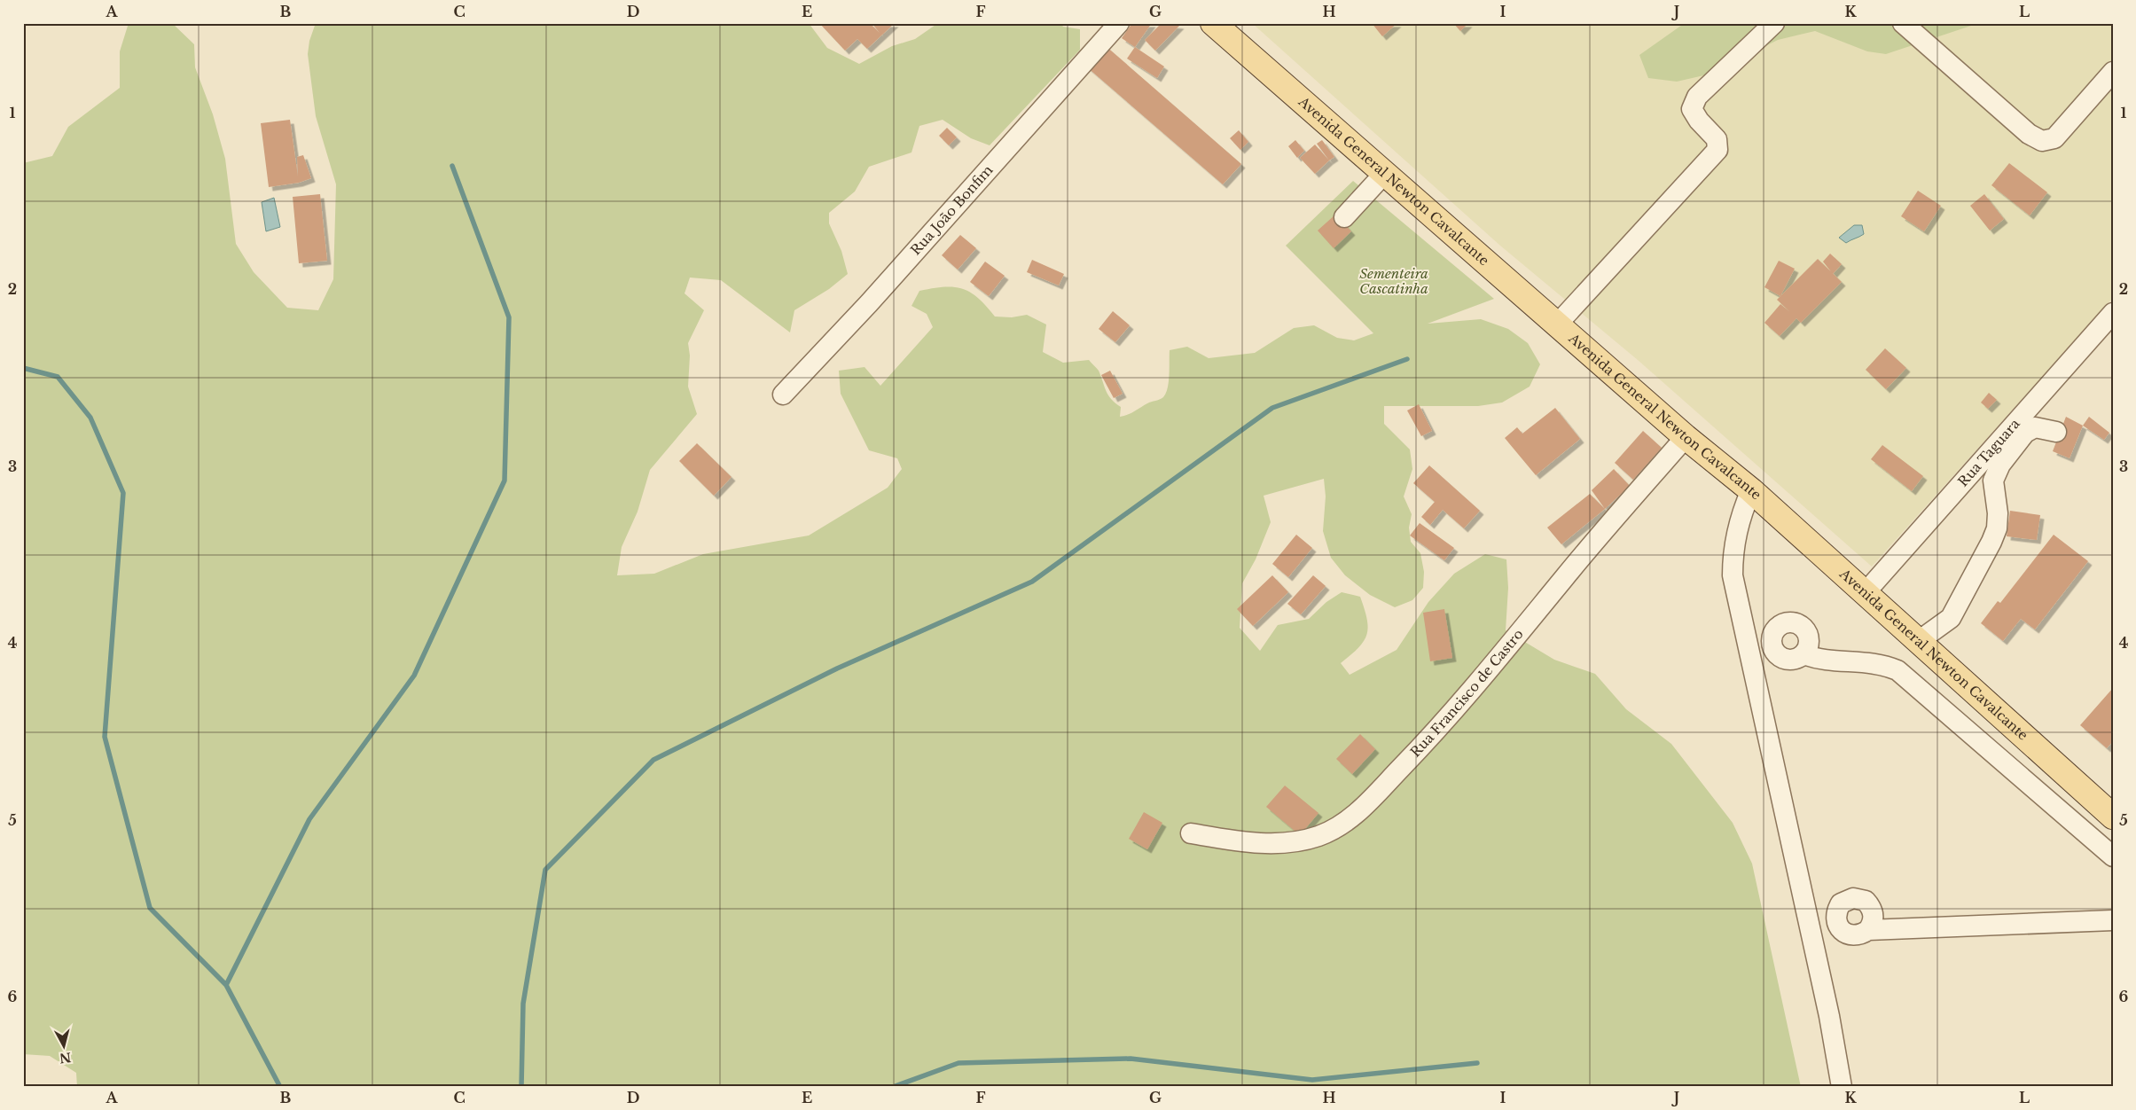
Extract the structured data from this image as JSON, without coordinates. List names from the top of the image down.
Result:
{
  "streets": {
    "main road": ["Avenida General Newton Cavalcante"],
    "street": ["Rua João Bonfim", "Rua Taguara", "Rua Francisco de Castro"]
  },
  "crossings": [
    ["Avenida General Newton Cavalcante", "Rua Taguara"],
    ["Avenida General Newton Cavalcante", "Rua Francisco de Castro"]
  ],
  "parks": ["Sementeira Cascatinha"],
  "north": "bottom",
  "grid": {
    "columns": [
      "A",
      "B",
      "C",
      "D",
      "E",
      "F",
      "G",
      "H",
      "I",
      "J",
      "K",
      "L"
    ],
    "rows": [
      "1",
      "2",
      "3",
      "4",
      "5",
      "6"
    ]
  }
}
